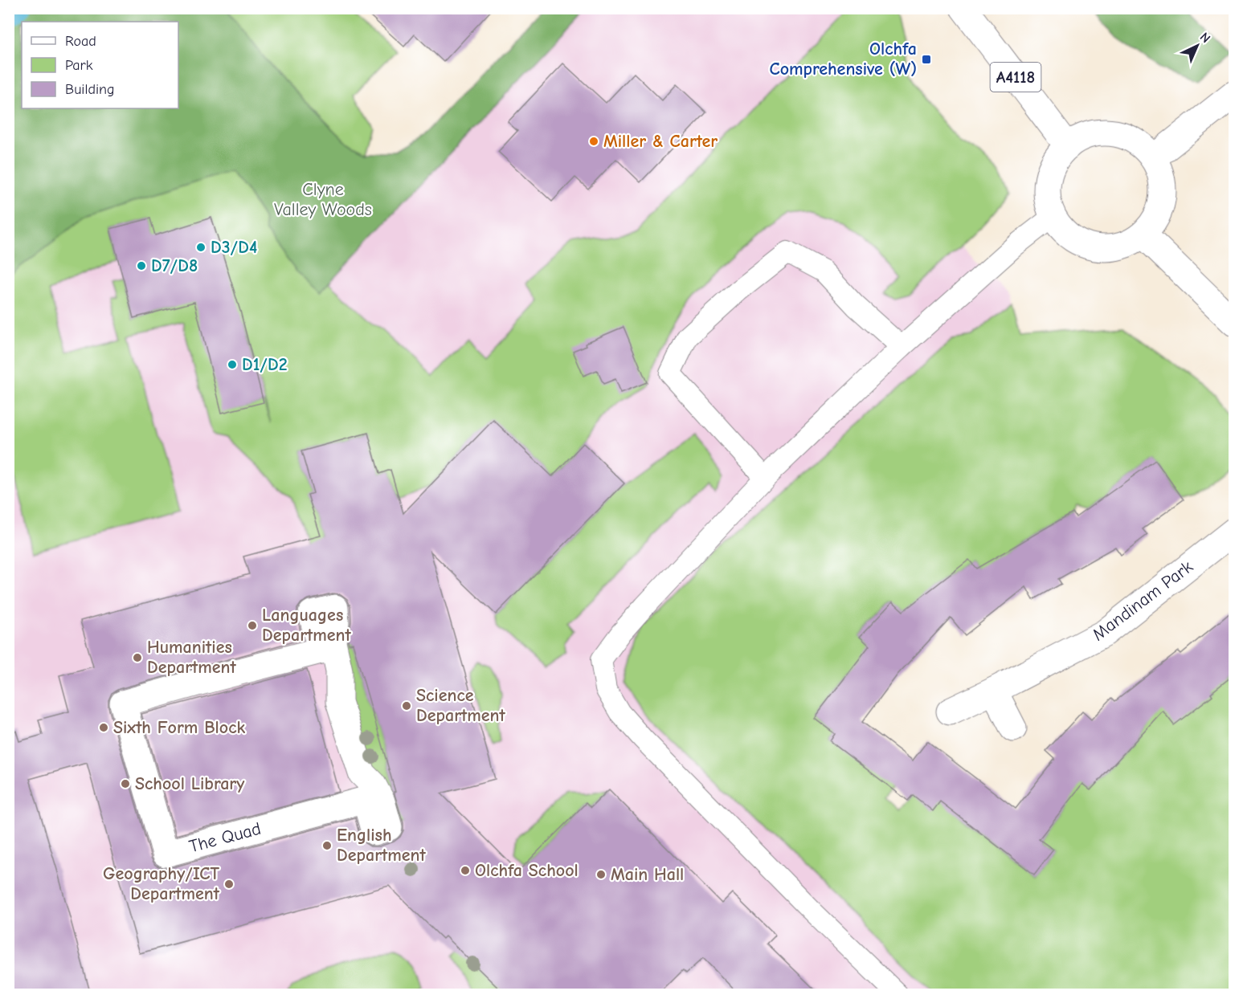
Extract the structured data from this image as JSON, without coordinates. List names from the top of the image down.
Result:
{
  "streets": {
    "street": ["A4118", "Mandinam Park", "The Quad"]
  },
  "parks": ["Clyne Valley Woods"],
  "places": {
    "transit": ["Olchfa Comprehensive (W)"],
    "other": [
      "Miller & Carter",
      "D3/D4",
      "D7/D8",
      "D1/D2",
      "Languages Department",
      "Humanities Department",
      "Science Department",
      "Sixth Form Block",
      "School Library",
      "English Department",
      "Olchfa School",
      "Main Hall",
      "Geography/ICT Department"
    ]
  },
  "legend": ["Road", "Park", "Building"],
  "north": "top right"
}
